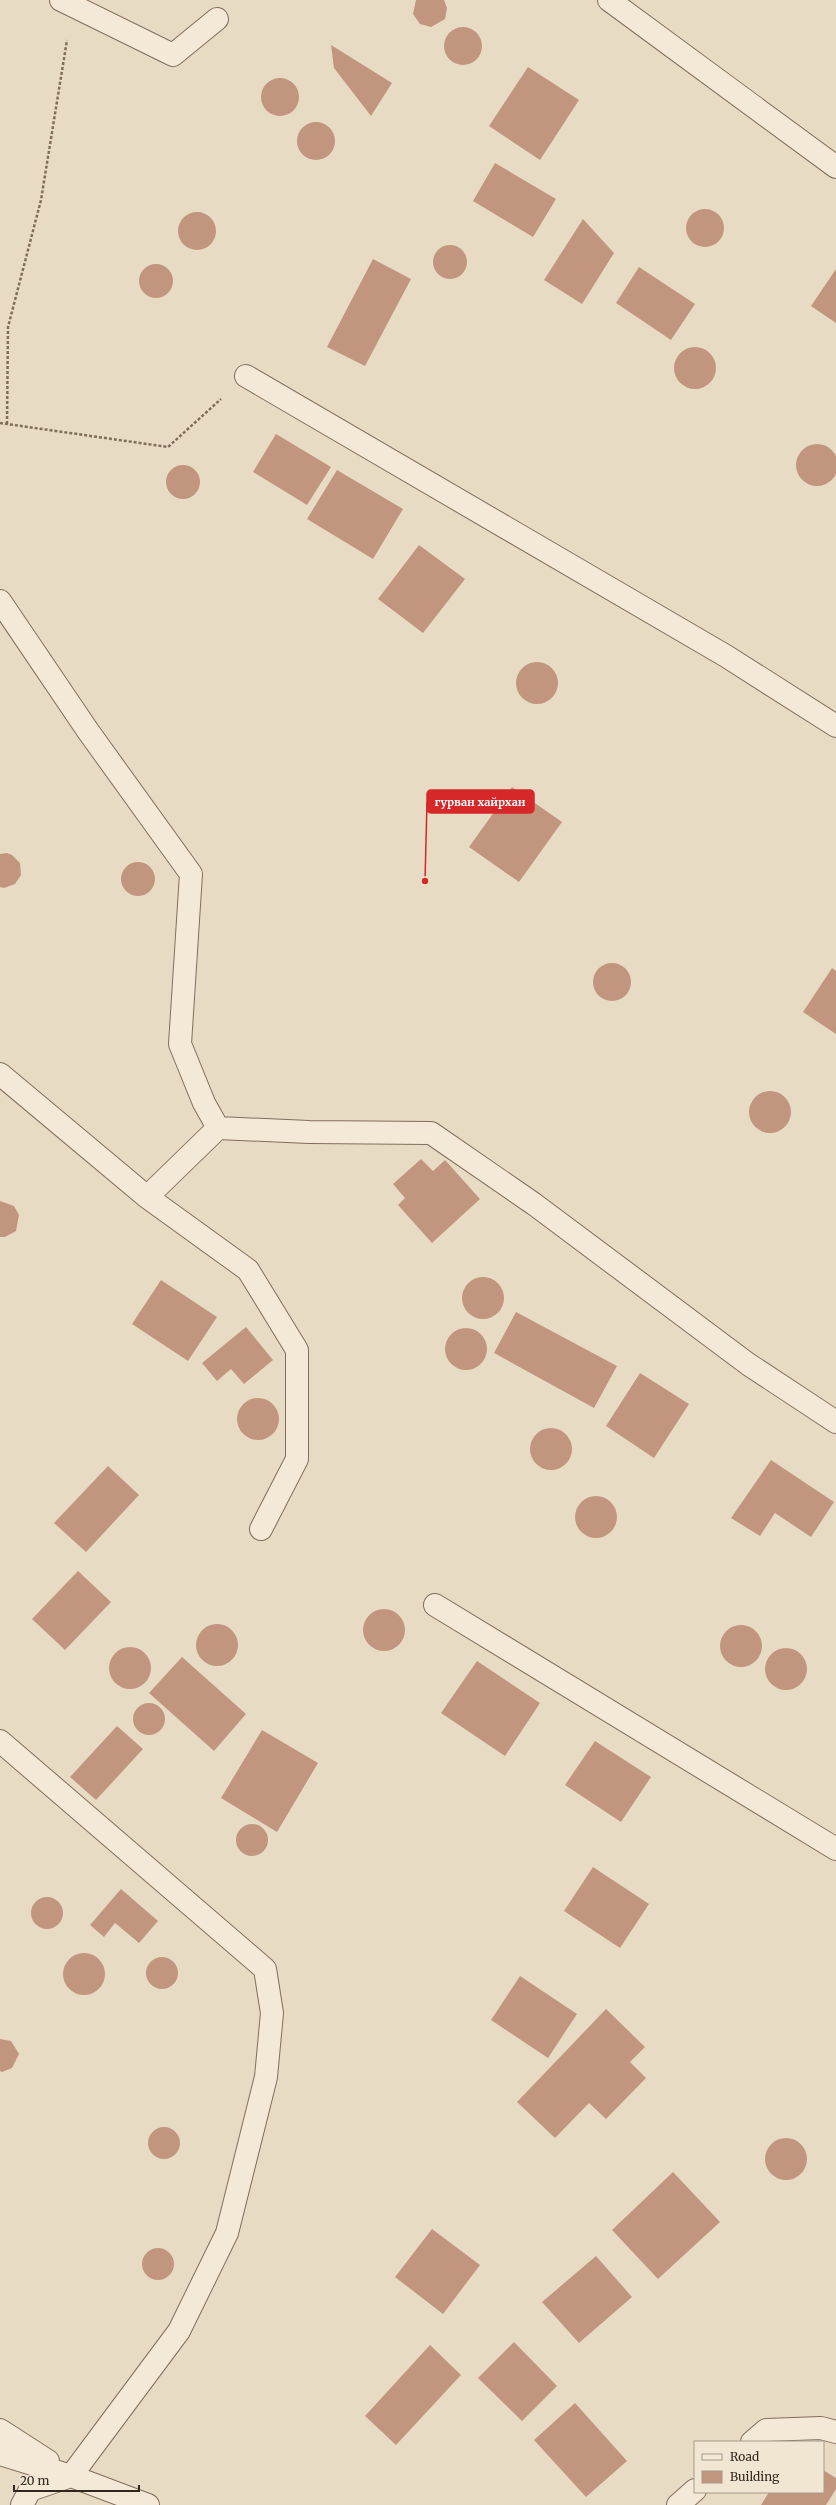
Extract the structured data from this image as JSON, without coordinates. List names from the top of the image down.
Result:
{
  "places": ["гурван хайрхан"],
  "legend": ["Road", "Building"],
  "scale_bar": "20 m"
}
